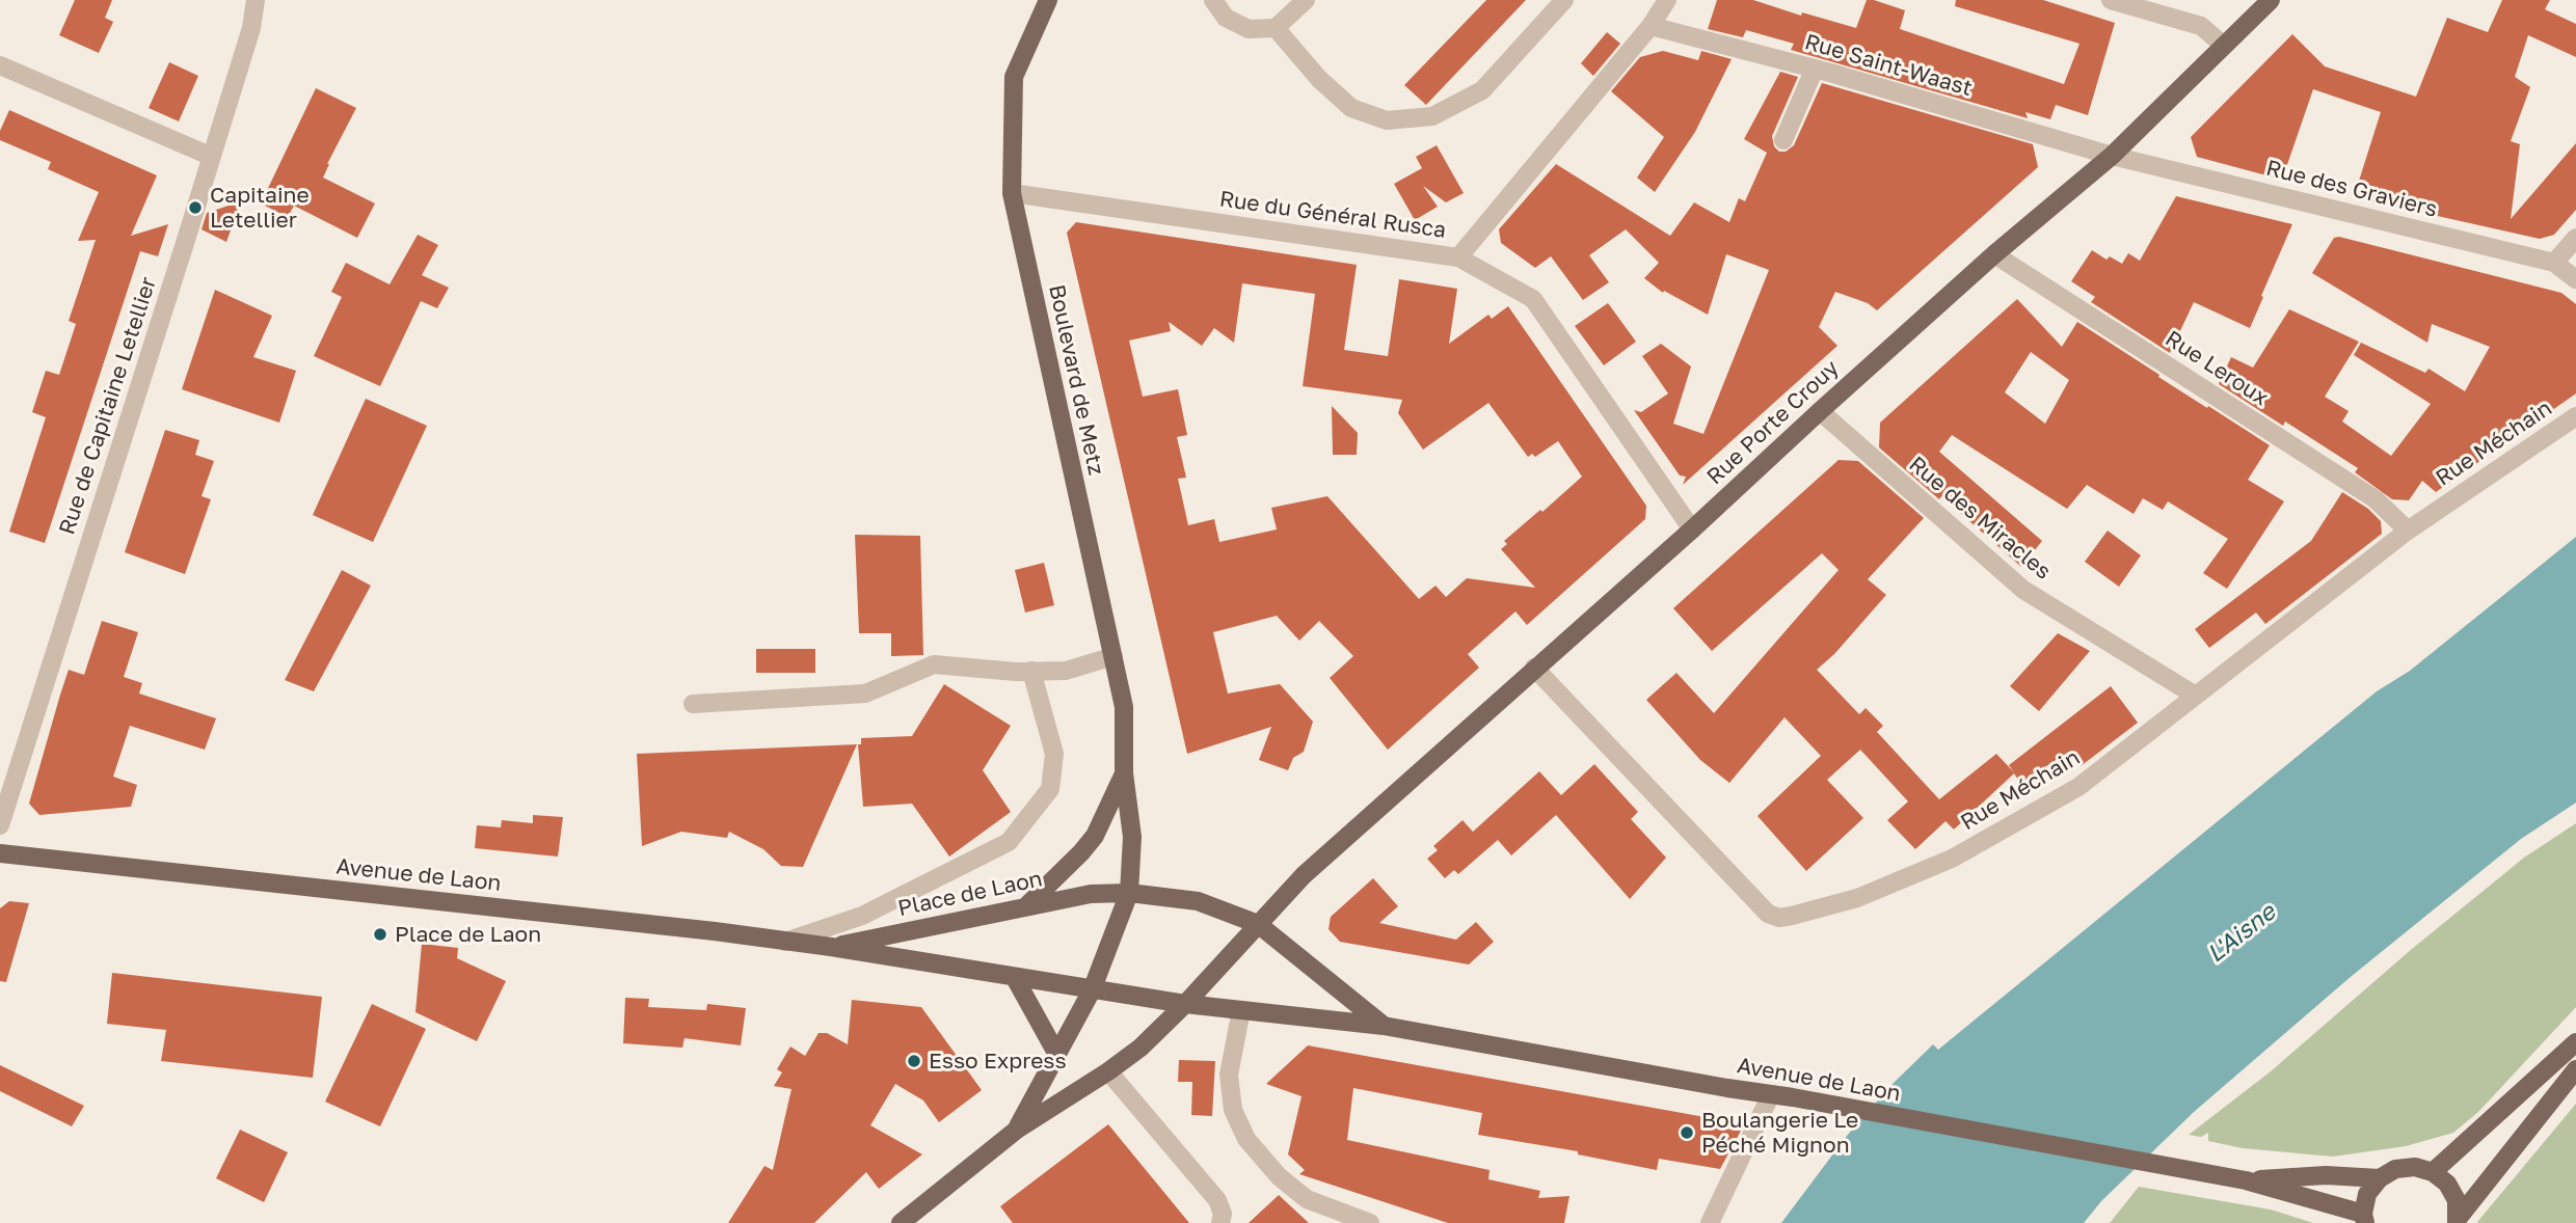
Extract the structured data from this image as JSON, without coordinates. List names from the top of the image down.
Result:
{
  "streets": {
    "main road": [
      "Boulevard de Metz",
      "Rue Porte Crouy",
      "Avenue de Laon",
      "Place de Laon"
    ],
    "street": [
      "Rue Saint-Waast",
      "Rue des Graviers",
      "Rue du Général Rusca",
      "Rue Leroux",
      "Rue de Capitaine Letellier",
      "Rue Méchain",
      "Rue des Miracles"
    ]
  },
  "crossings": [
    ["Rue Saint-Waast", "Rue des Graviers"],
    ["Rue Saint-Waast", "Rue Porte Crouy"],
    ["Rue des Graviers", "Rue Porte Crouy"],
    ["Rue du Général Rusca", "Boulevard de Metz"],
    ["Rue du Général Rusca", "Rue Porte Crouy"],
    ["Rue Leroux", "Rue Porte Crouy"],
    ["Rue Leroux", "Rue Méchain"],
    ["Rue Porte Crouy", "Rue Méchain"],
    ["Rue Porte Crouy", "Rue des Miracles"],
    ["Rue Porte Crouy", "Place de Laon"],
    ["Rue Méchain", "Rue des Miracles"],
    ["Avenue de Laon", "Place de Laon"]
  ],
  "water": ["L'Aisne"],
  "places": [
    "Capitaine Letellier",
    "Place de Laon",
    "Esso Express",
    "Boulangerie Le Péché Mignon"
  ]
}
